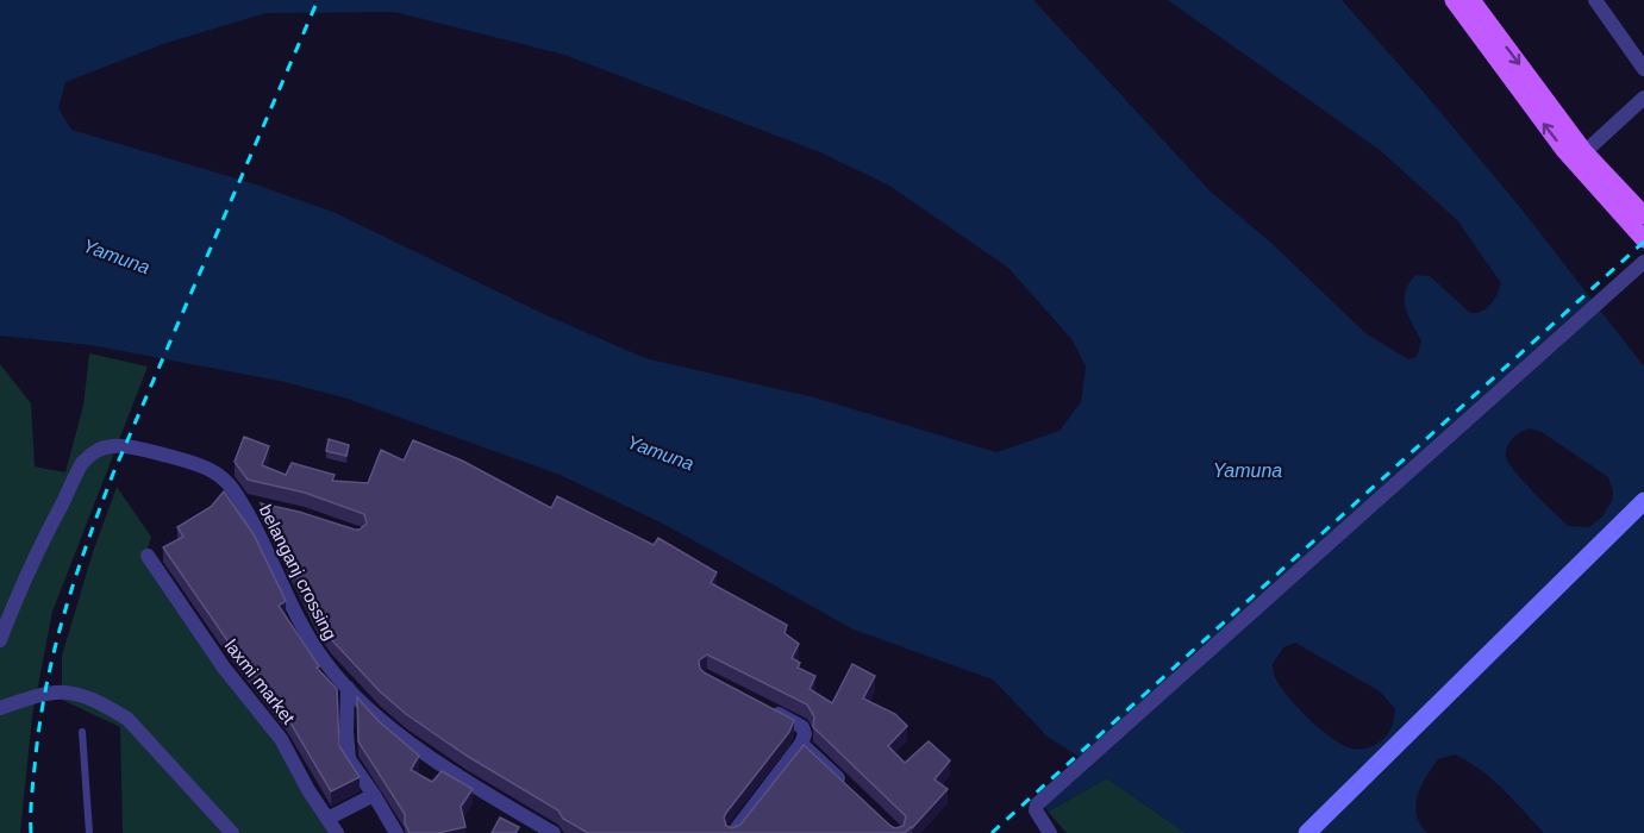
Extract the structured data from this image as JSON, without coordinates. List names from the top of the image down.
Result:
{
  "streets": {
    "street": ["belanganj crossing", "laxmi market"]
  },
  "water": ["Yamuna"]
}
